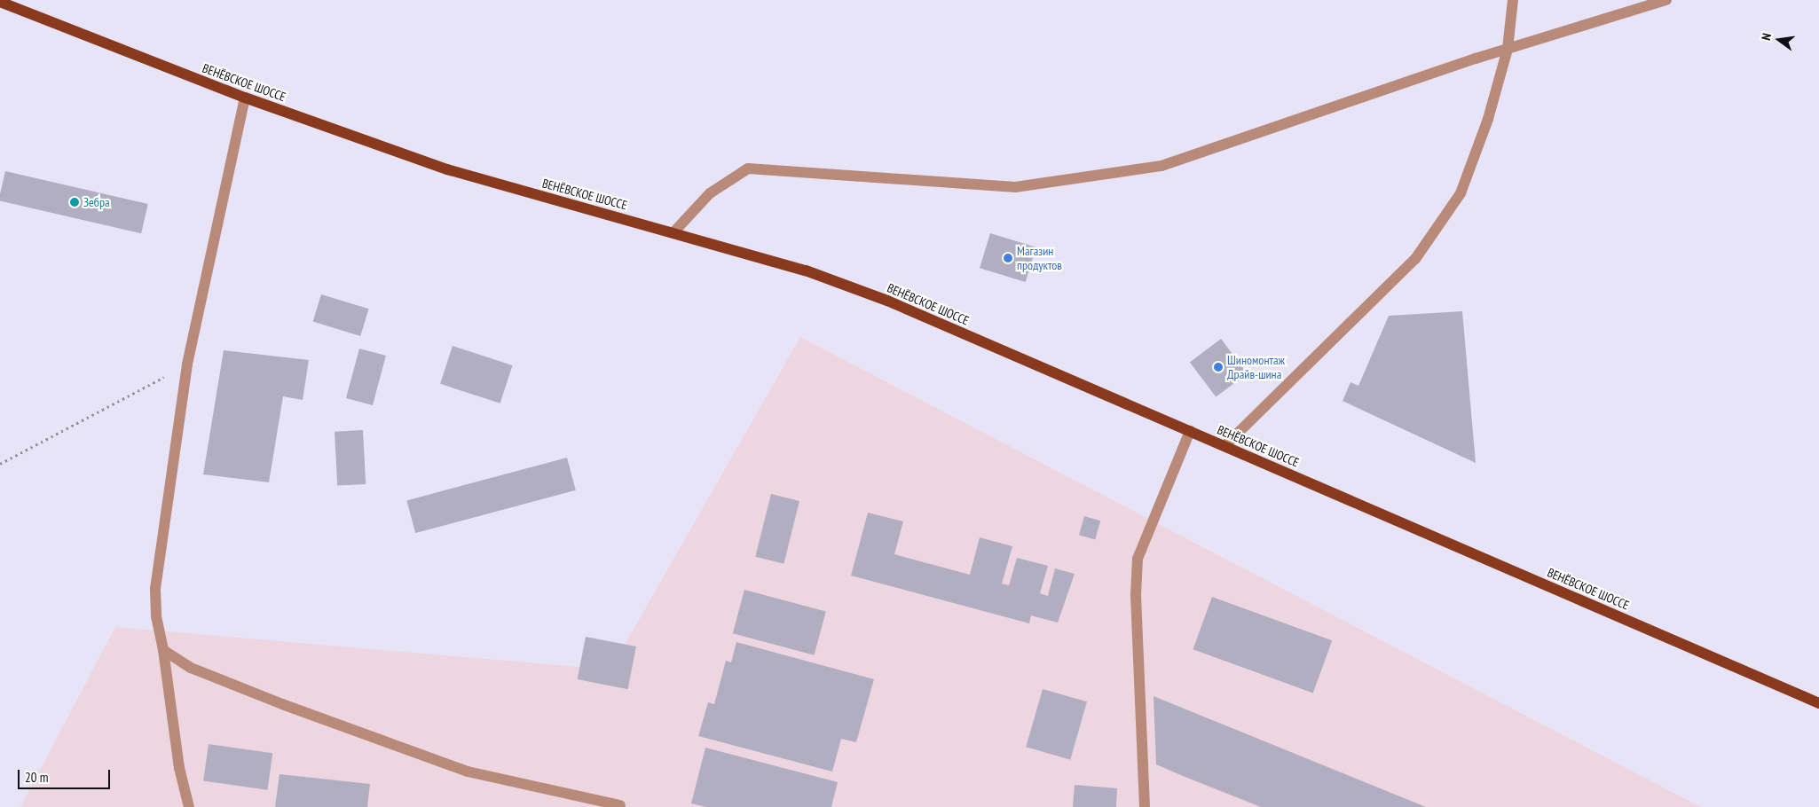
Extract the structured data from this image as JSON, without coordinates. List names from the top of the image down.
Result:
{
  "streets": {
    "main road": ["ВЕНЁВСКОЕ ШОССЕ"]
  },
  "places": ["Зебра", "Магазин продуктов", "Шиномонтаж Драйв-шина"],
  "scale_bar": "20 m",
  "north": "left"
}
